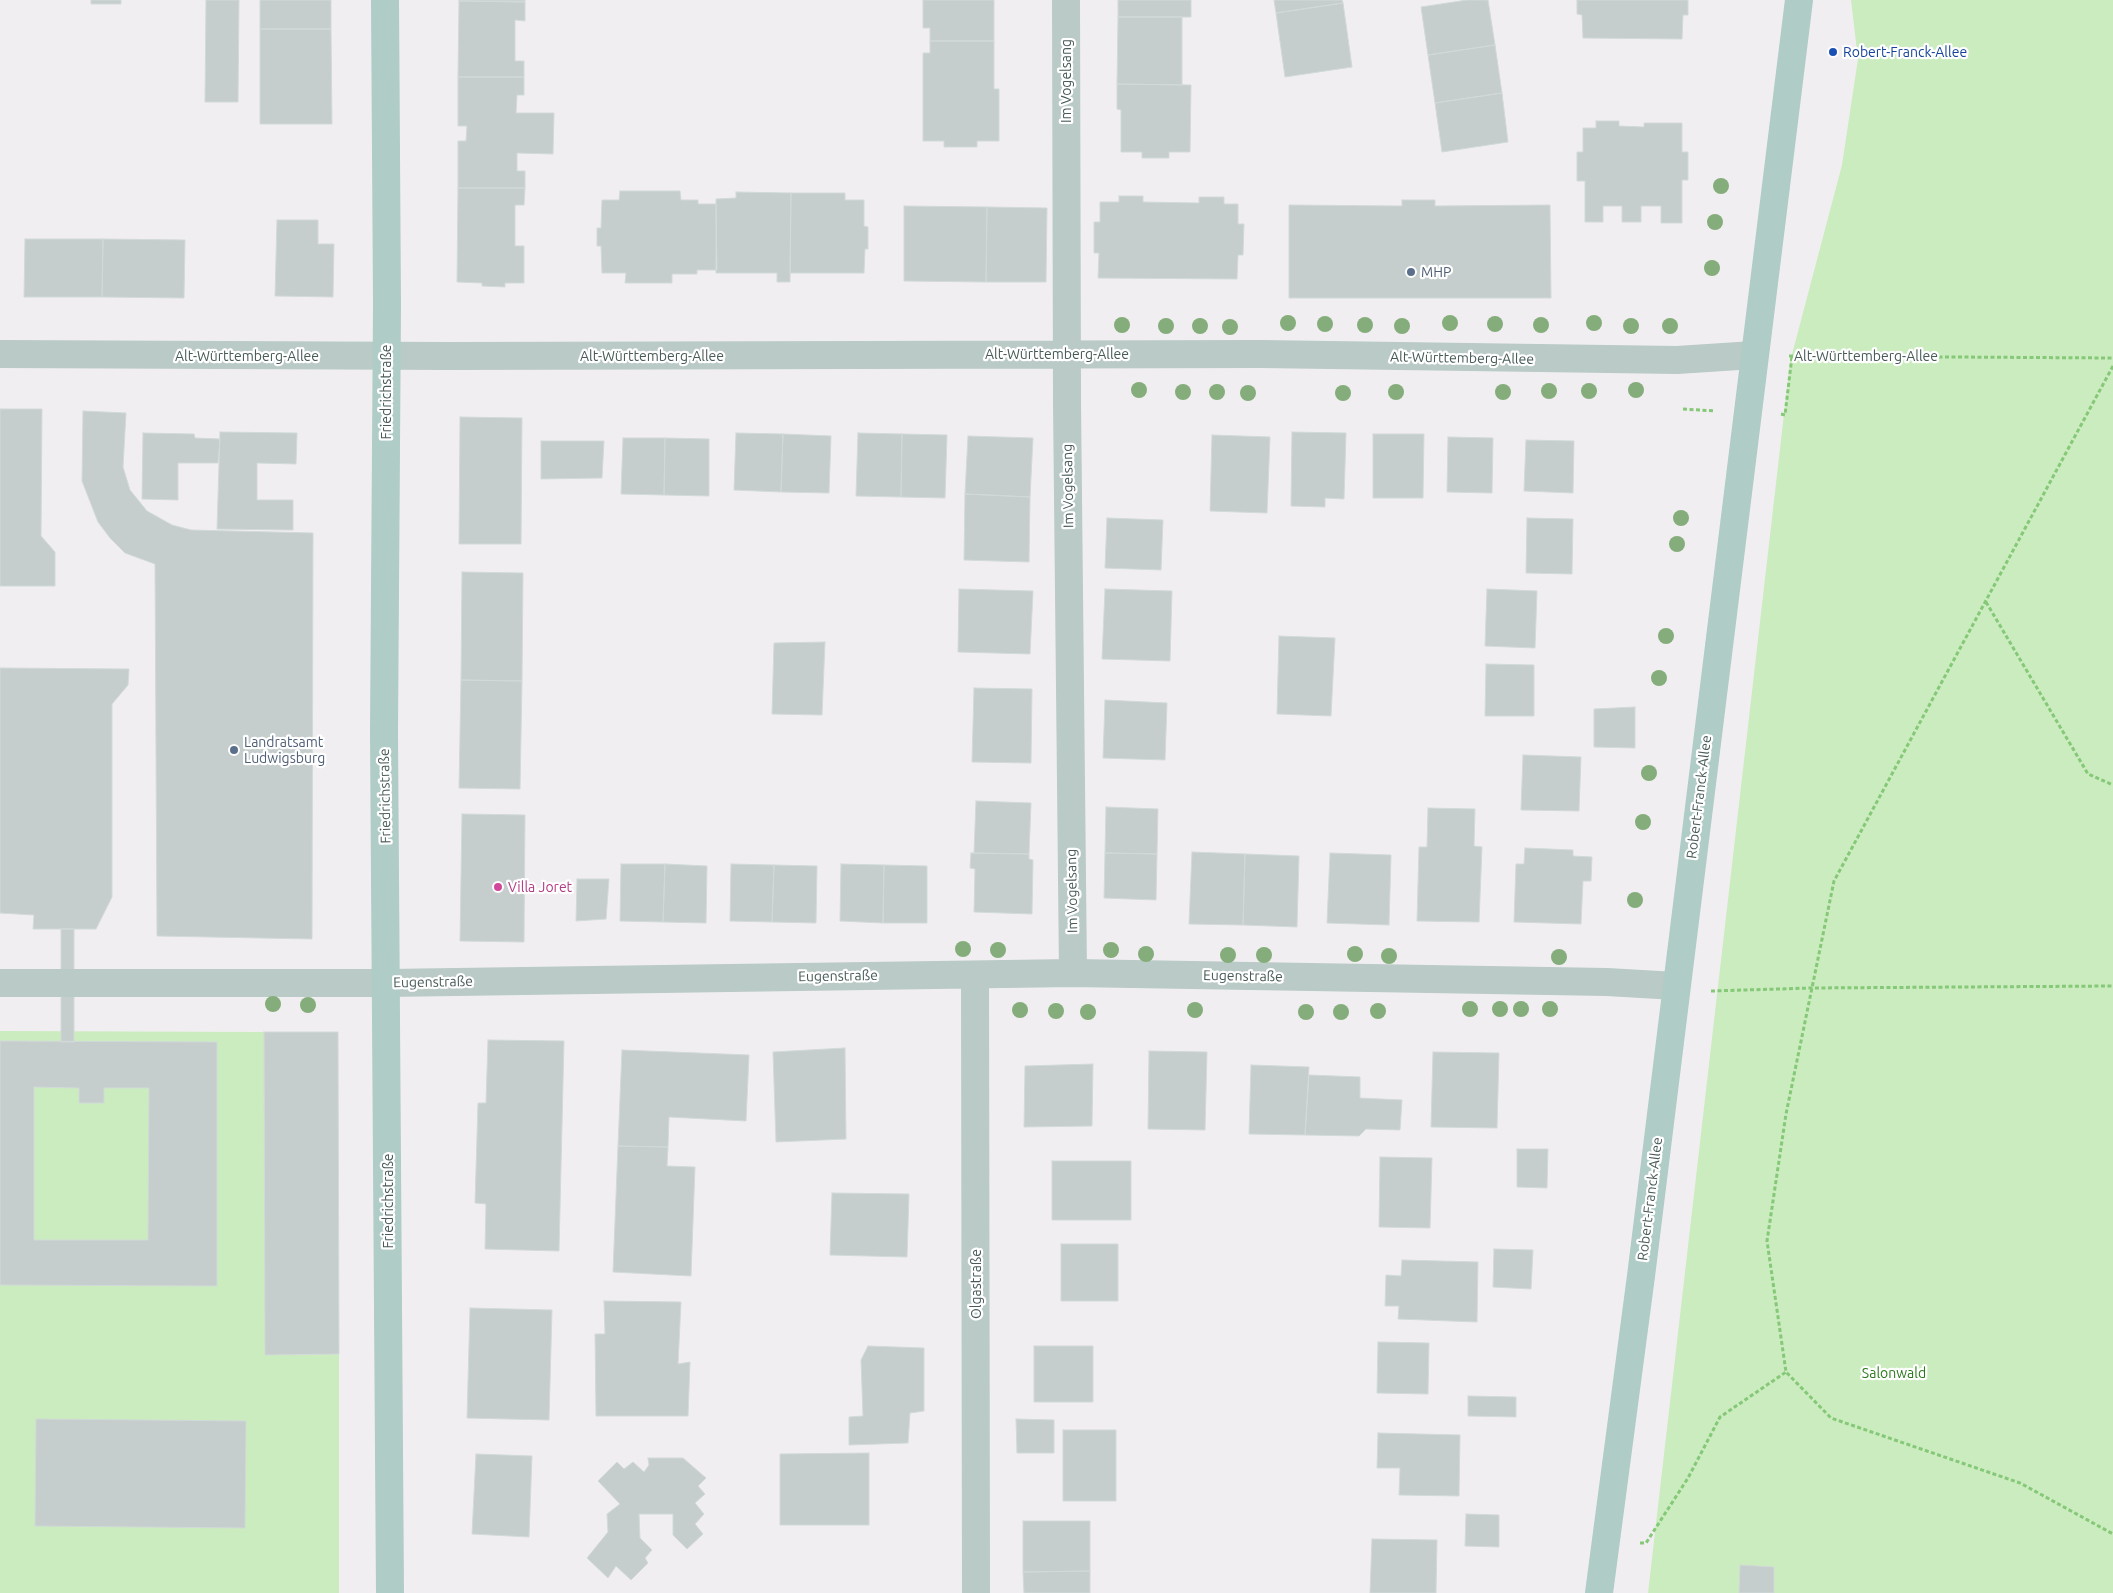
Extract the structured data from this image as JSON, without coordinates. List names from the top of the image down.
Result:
{
  "streets": {
    "main road": ["Friedrichstraße", "Robert-Franck-Allee"],
    "street": [
      "Im Vogelsang",
      "Alt-Württemberg-Allee",
      "Eugenstraße",
      "Olgastraße"
    ]
  },
  "crossings": [
    ["Im Vogelsang", "Alt-Württemberg-Allee"],
    ["Im Vogelsang", "Eugenstraße"],
    ["Alt-Württemberg-Allee", "Friedrichstraße"],
    ["Alt-Württemberg-Allee", "Robert-Franck-Allee"],
    ["Friedrichstraße", "Eugenstraße"],
    ["Robert-Franck-Allee", "Eugenstraße"],
    ["Eugenstraße", "Olgastraße"]
  ],
  "parks": ["Salonwald"],
  "places": [
    "Robert-Franck-Allee",
    "MHP",
    "Landratsamt Ludwigsburg",
    "Villa Joret"
  ]
}
